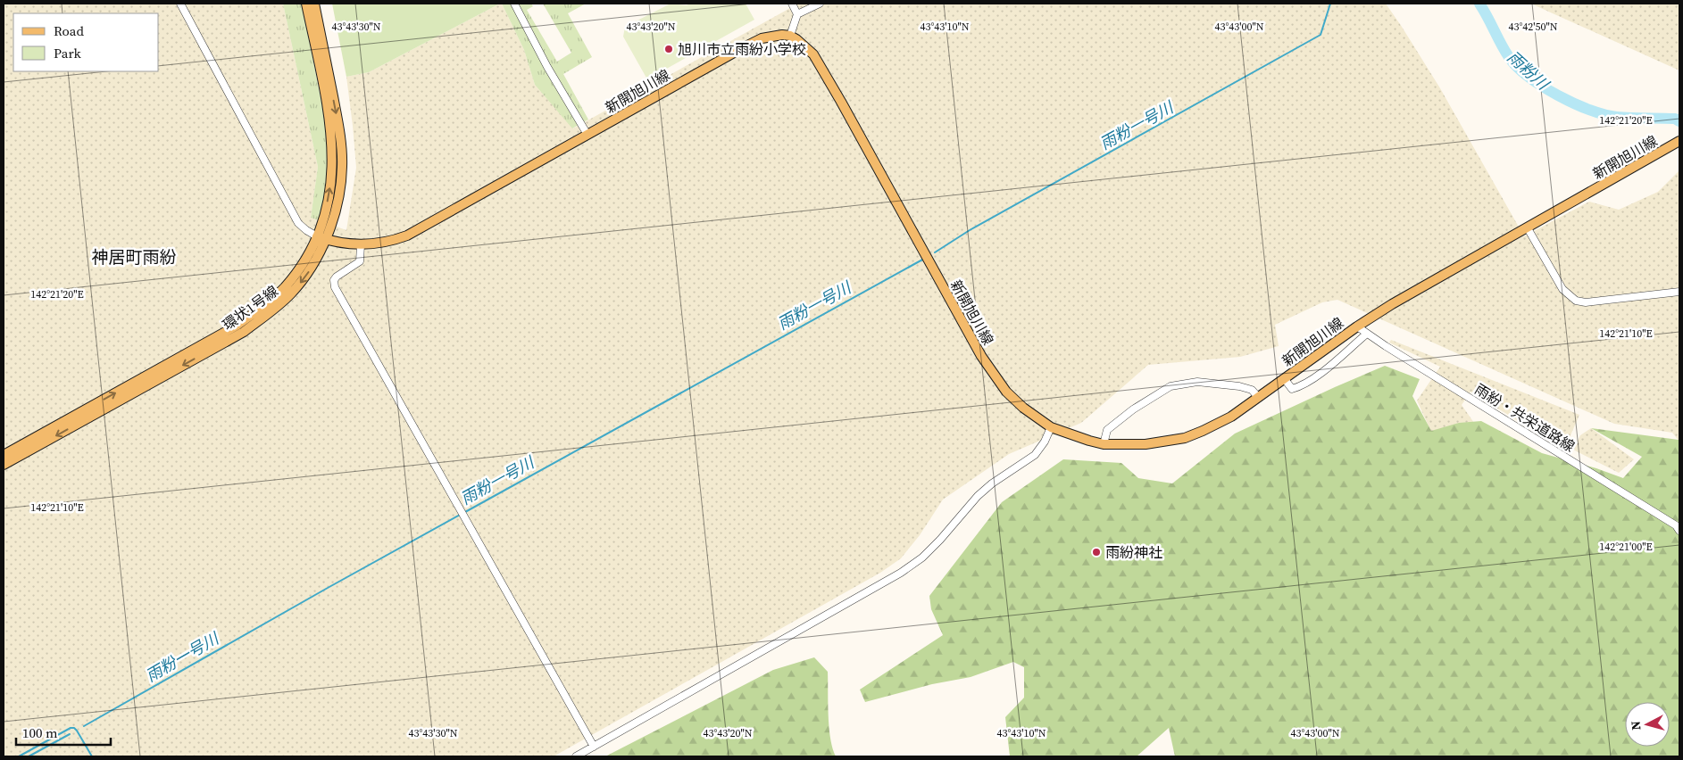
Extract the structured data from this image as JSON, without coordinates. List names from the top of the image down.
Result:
{
  "streets": {
    "main road": ["新開旭川線", "環状1号線"],
    "street": ["雨紛・共栄道路線"]
  },
  "crossings": [
    ["新開旭川線", "環状1号線"],
    ["新開旭川線", "雨紛・共栄道路線"]
  ],
  "districts": ["神居町雨紛"],
  "water": ["雨粉川", "雨粉一号川"],
  "places": ["旭川市立雨紛小学校", "雨紛神社"],
  "legend": ["Road", "Park"],
  "scale_bar": "100 m",
  "north": "left",
  "coordinates": [
    "43°43'30\"N",
    "43°43'20\"N",
    "43°43'10\"N",
    "43°43'00\"N",
    "43°42'50\"N",
    "142°21'20\"E",
    "142°21'10\"E",
    "142°21'00\"E"
  ]
}
